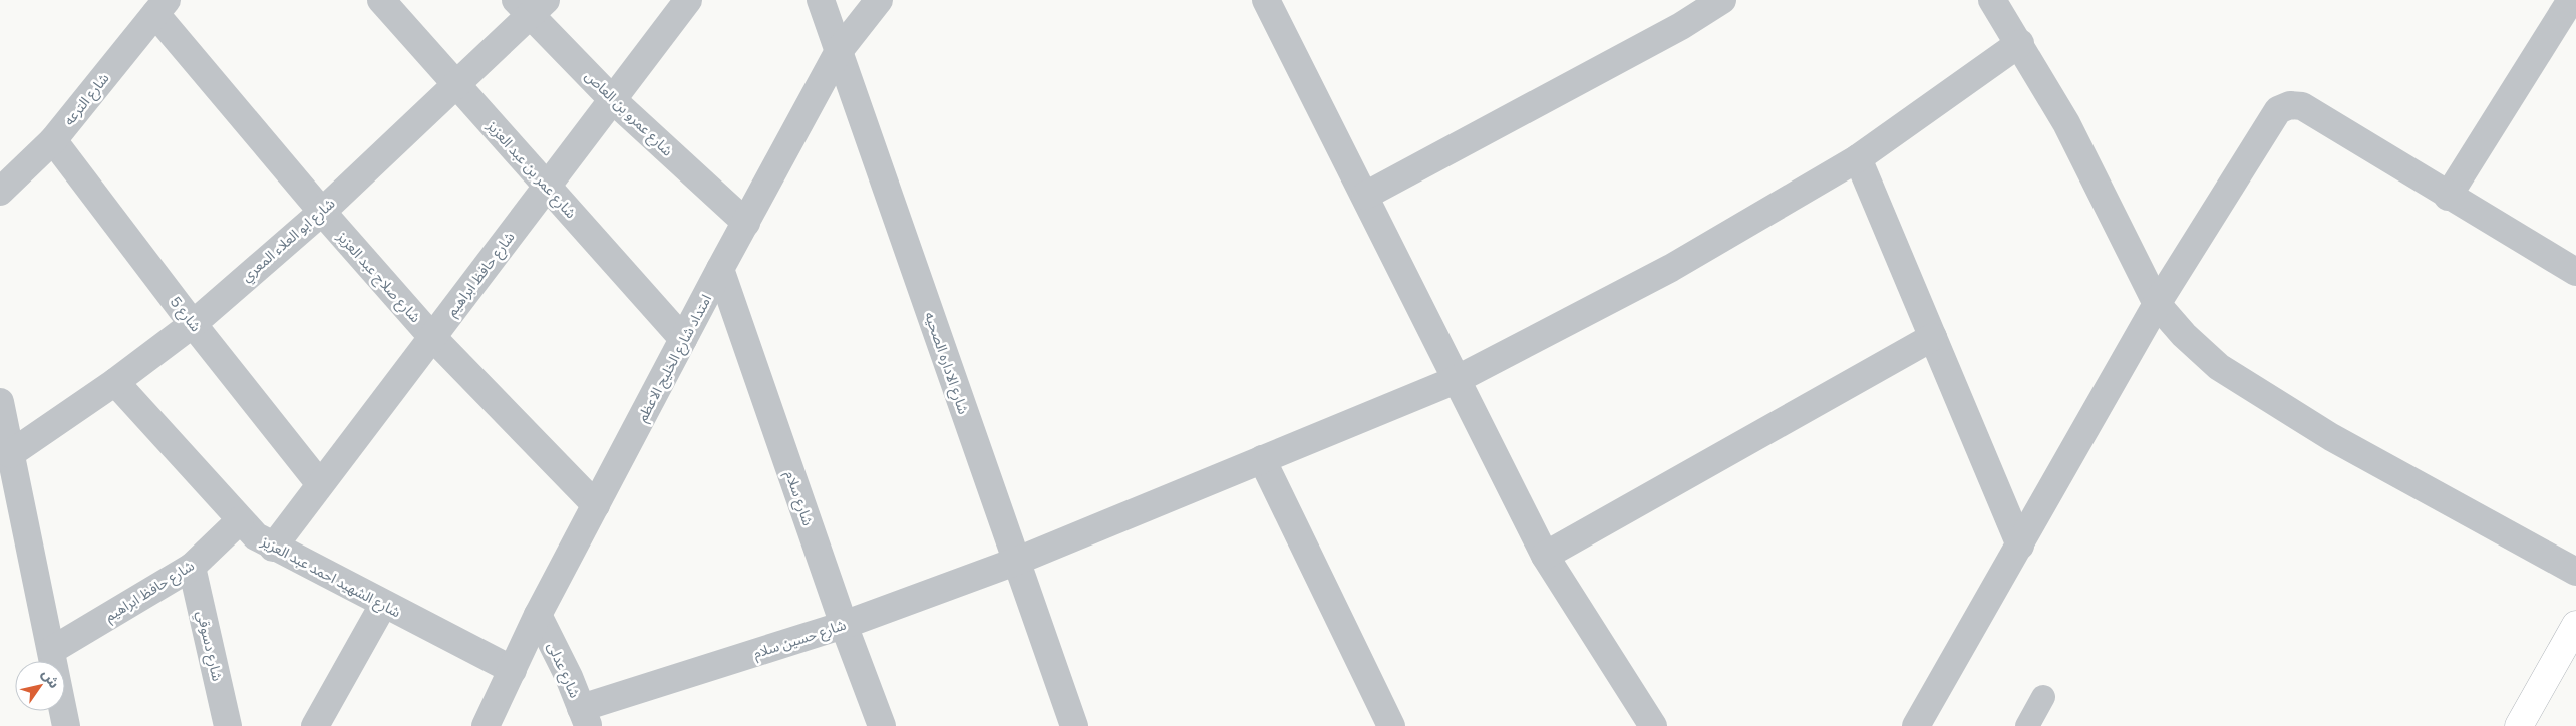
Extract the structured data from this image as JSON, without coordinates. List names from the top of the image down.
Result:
{
  "streets": {
    "street": [
      "شارع الترعه",
      "شارع عمرو بن العاص",
      "شارع عمر بن عبد العزيز",
      "شارع ابو العلاء المعري",
      "شارع حافظ ابراهيم",
      "شارع صلاح عبد العزيز",
      "شارع 5",
      "امتداد شارع الخليج الاعظم",
      "شارع الاداره الصحيه",
      "شارع سلام",
      "شارع الشهيد احمد عبد العزيز",
      "شارع حسين سلام",
      "شارع دسوقي",
      "شارع عدلى"
    ]
  },
  "crossings": [
    ["شارع الترعه", "شارع صلاح عبد العزيز"],
    ["شارع الترعه", "شارع 5"],
    ["شارع عمرو بن العاص", "شارع ابو العلاء المعري"],
    ["شارع عمرو بن العاص", "شارع حافظ ابراهيم"],
    ["شارع عمرو بن العاص", "امتداد شارع الخليج الاعظم"],
    ["شارع عمر بن عبد العزيز", "شارع ابو العلاء المعري"],
    ["شارع عمر بن عبد العزيز", "شارع حافظ ابراهيم"],
    ["شارع عمر بن عبد العزيز", "امتداد شارع الخليج الاعظم"],
    ["شارع ابو العلاء المعري", "شارع صلاح عبد العزيز"],
    ["شارع ابو العلاء المعري", "شارع 5"],
    ["شارع ابو العلاء المعري", "شارع الشهيد احمد عبد العزيز"],
    ["شارع حافظ ابراهيم", "شارع صلاح عبد العزيز"],
    ["شارع حافظ ابراهيم", "شارع 5"],
    ["شارع حافظ ابراهيم", "شارع الشهيد احمد عبد العزيز"],
    ["شارع حافظ ابراهيم", "شارع دسوقي"],
    ["شارع صلاح عبد العزيز", "امتداد شارع الخليج الاعظم"],
    ["امتداد شارع الخليج الاعظم", "شارع الاداره الصحيه"],
    ["امتداد شارع الخليج الاعظم", "شارع سلام"],
    ["امتداد شارع الخليج الاعظم", "شارع الشهيد احمد عبد العزيز"],
    ["امتداد شارع الخليج الاعظم", "شارع عدلى"],
    ["شارع الاداره الصحيه", "شارع حسين سلام"],
    ["شارع سلام", "شارع حسين سلام"],
    ["شارع حسين سلام", "شارع عدلى"]
  ],
  "north": "top right"
}
